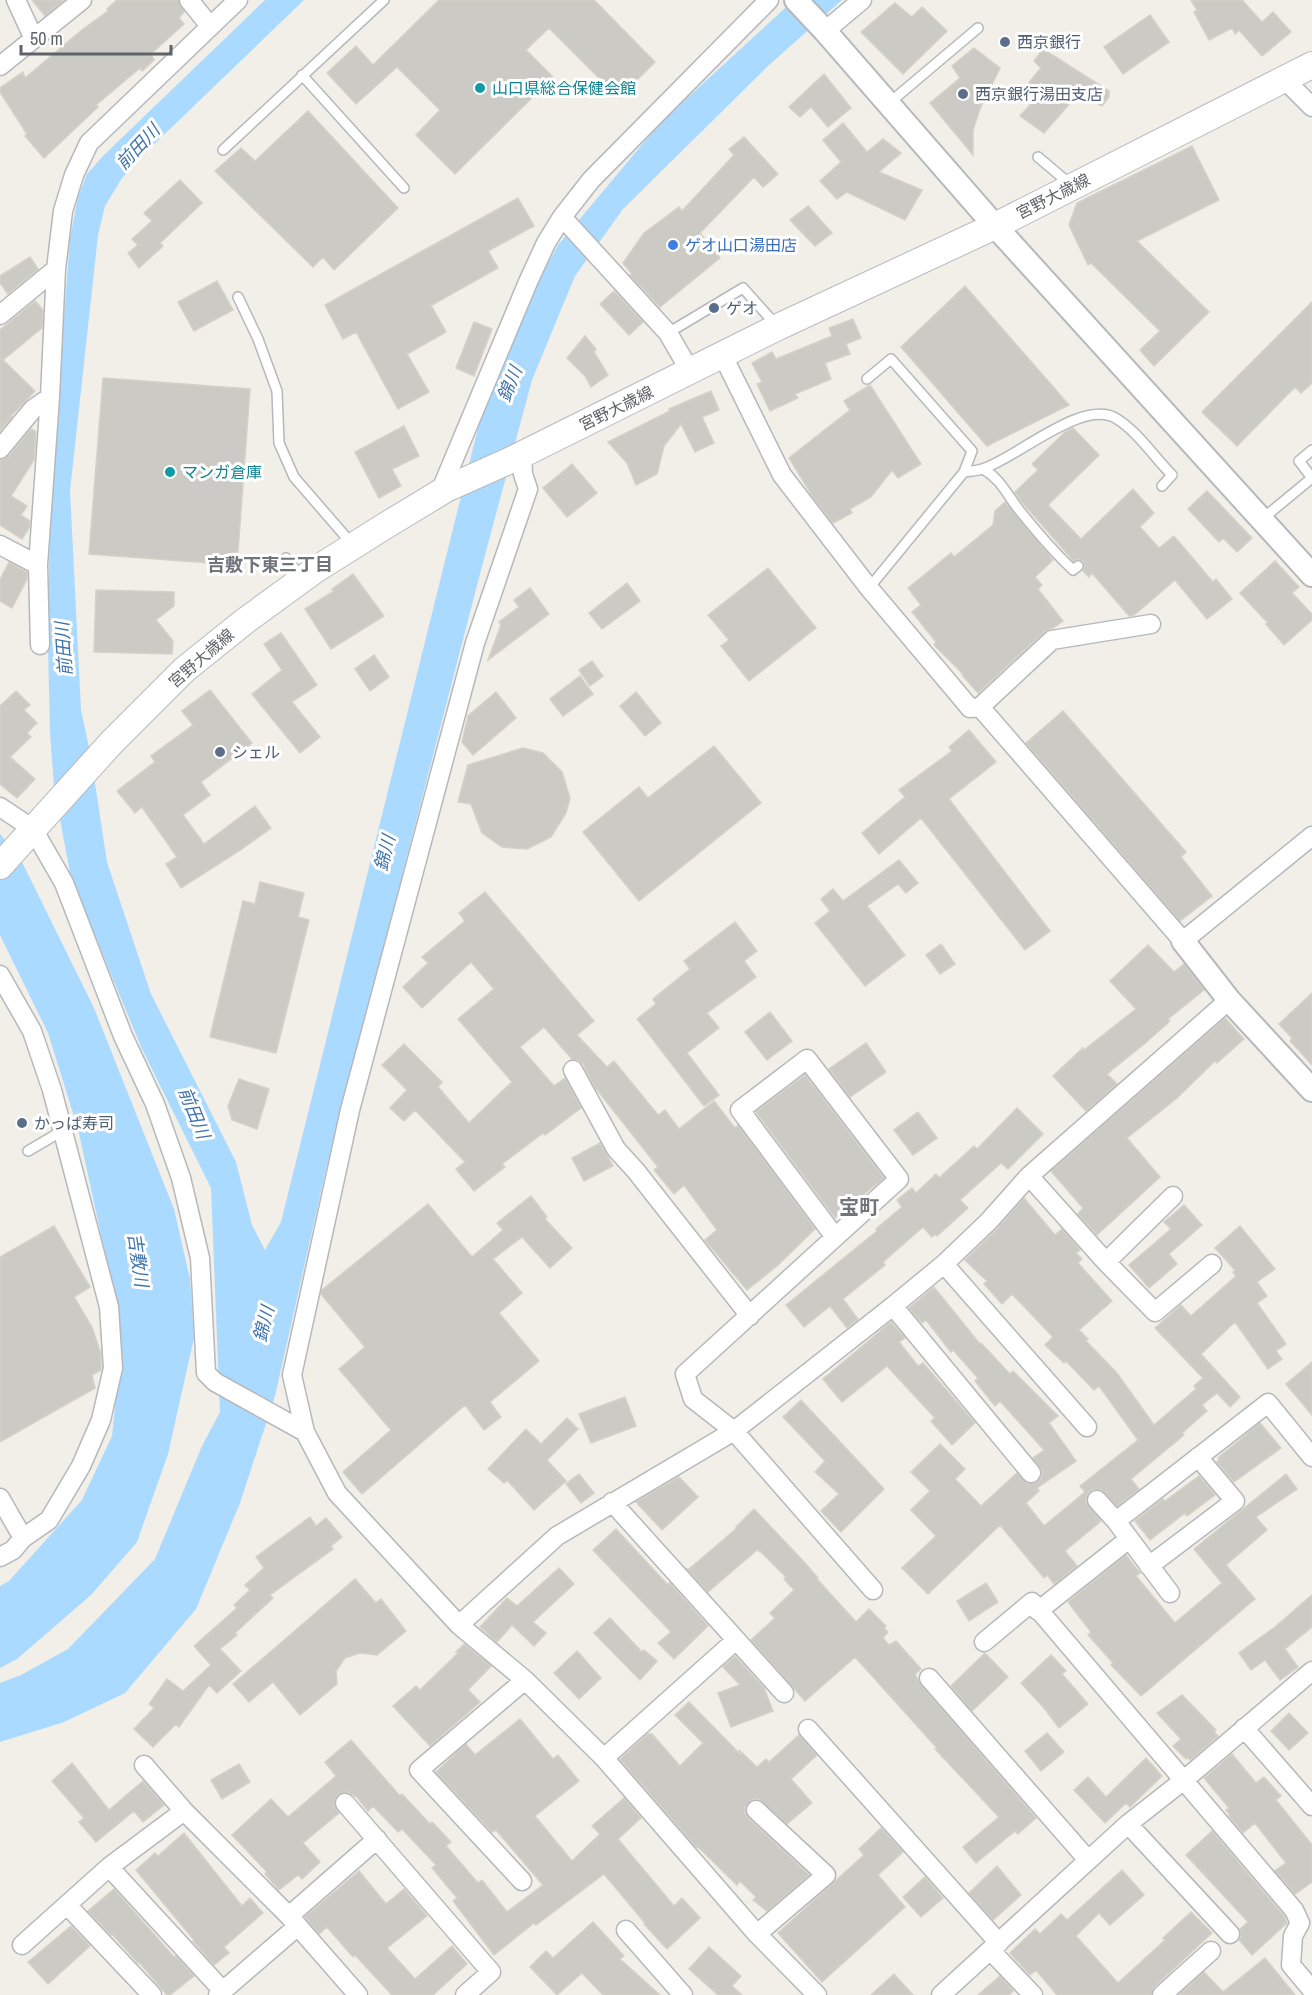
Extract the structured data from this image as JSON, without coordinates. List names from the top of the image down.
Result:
{
  "streets": {
    "main road": ["宮野大歳線"]
  },
  "districts": ["吉敷下東三丁目", "宝町"],
  "water": ["前田川", "錦川", "吉敷川"],
  "places": [
    "西京銀行",
    "山口県総合保健会館",
    "西京銀行湯田支店",
    "ゲオ山口湯田店",
    "ゲオ",
    "マンガ倉庫",
    "シェル",
    "かっぱ寿司"
  ],
  "scale_bar": "50 m"
}
